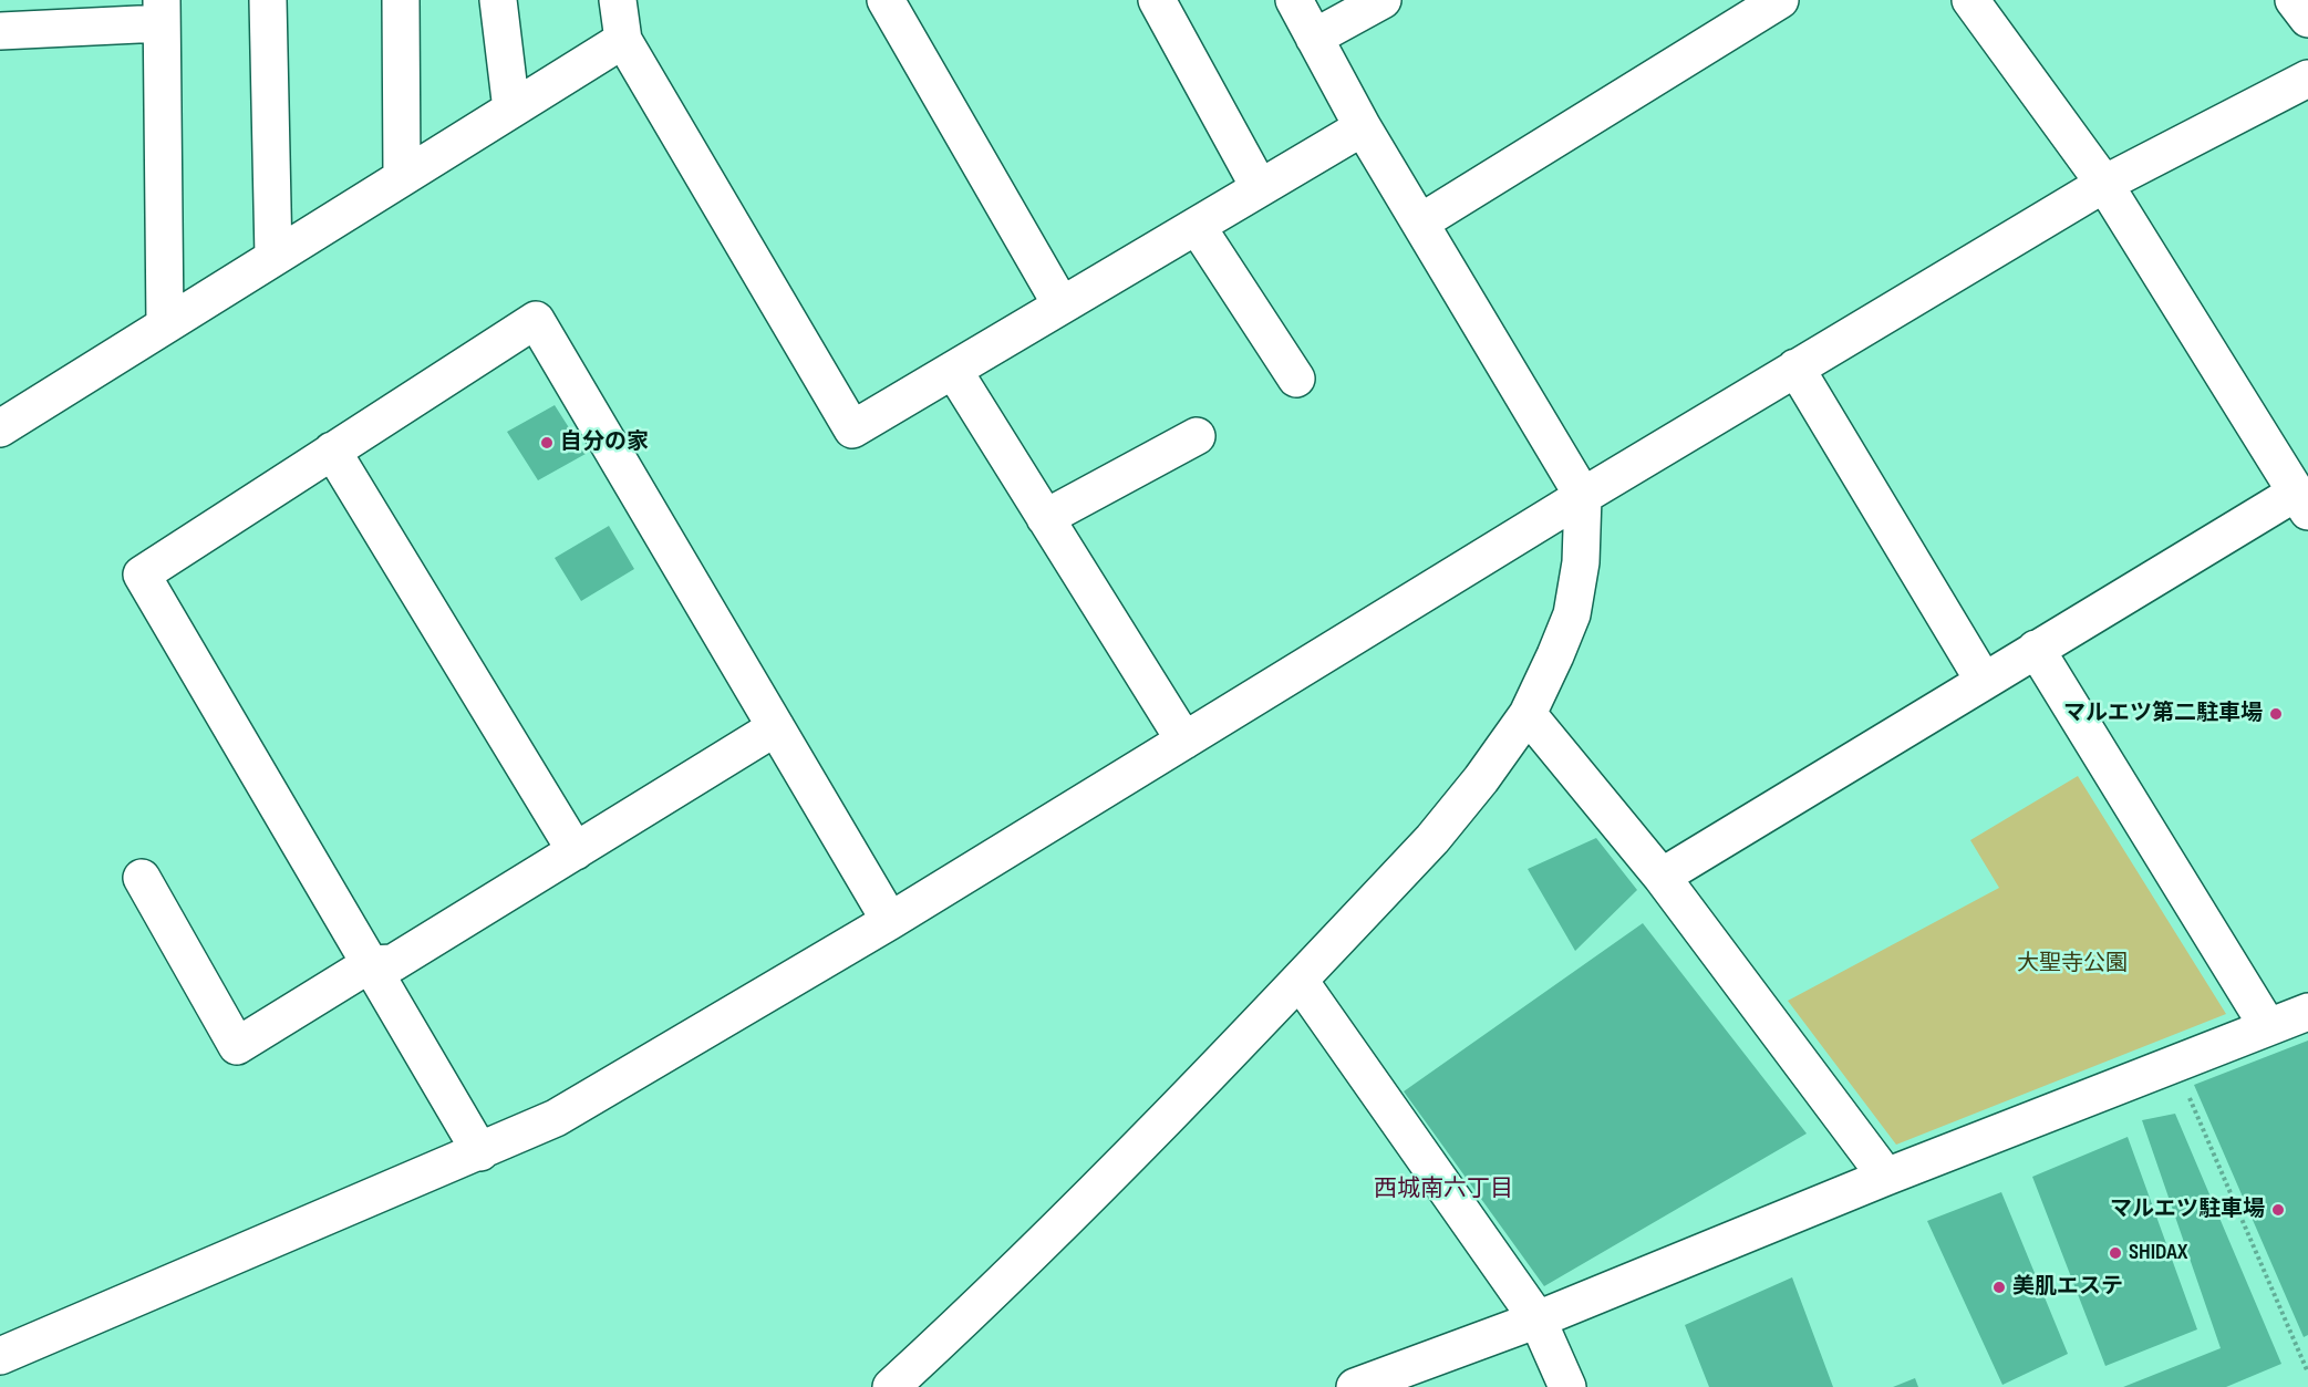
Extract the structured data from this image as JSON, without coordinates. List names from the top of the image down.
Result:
{
  "districts": ["西城南六丁目"],
  "parks": ["大聖寺公園"],
  "places": [
    "自分の家",
    "マルエツ第二駐車場",
    "マルエツ駐車場",
    "SHIDAX",
    "美肌エステ"
  ]
}
